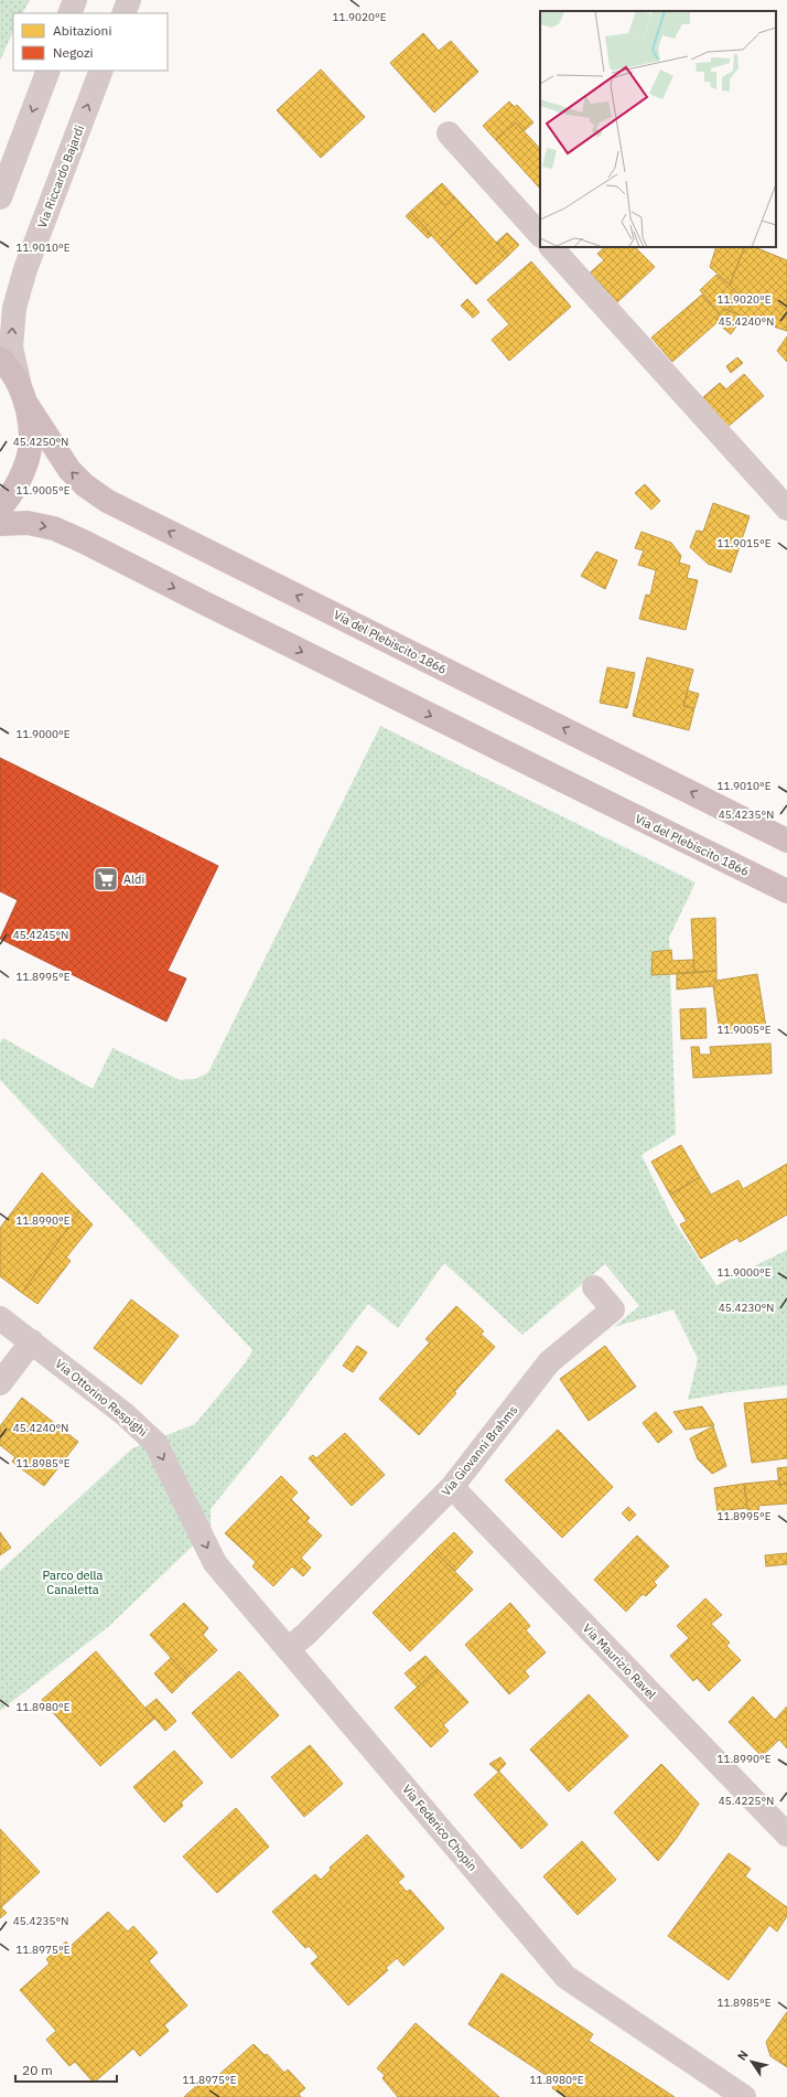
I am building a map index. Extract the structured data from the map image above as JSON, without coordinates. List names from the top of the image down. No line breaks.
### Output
{"streets":{"main road":["Via del Plebiscito 1866"],"street":["Via Riccardo Bajardi","Via Ottorino Respighi","Via Giovanni Brahms","Via Maurizio Ravel","Via Federico Chopin"]},"crossings":[["Via Riccardo Bajardi","Via del Plebiscito 1866"],["Via Ottorino Respighi","Via Federico Chopin"],["Via Giovanni Brahms","Via Maurizio Ravel"],["Via Giovanni Brahms","Via Federico Chopin"]],"one_way":["Via Ottorino Respighi"],"parks":["Parco della Canaletta"],"places":{"supermarket":["Aldi"]},"legend":["Abitazioni","Negozi"],"scale_bar":"20 m","north":"top left","coordinates":["11.9020°E","11.9010°E","45.4240°N","45.4250°N","11.9005°E","11.9015°E","11.9000°E","45.4235°N","45.4245°N","11.8995°E","11.8990°E","45.4230°N","11.8985°E","11.8980°E","45.4225°N","11.8975°E"]}
